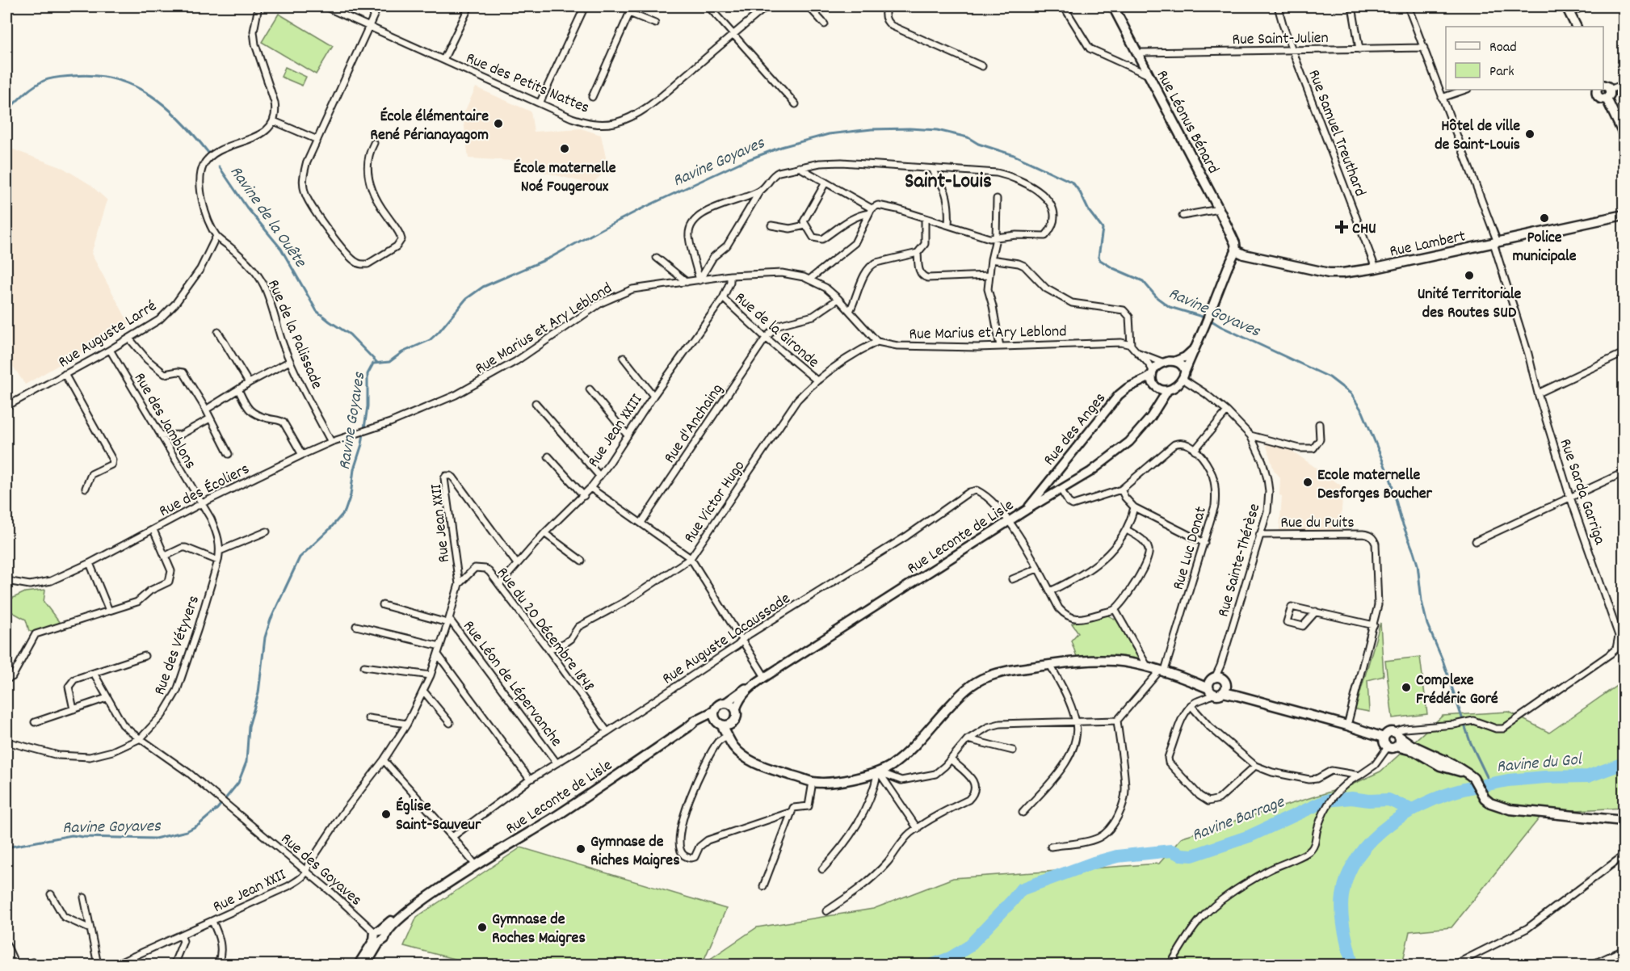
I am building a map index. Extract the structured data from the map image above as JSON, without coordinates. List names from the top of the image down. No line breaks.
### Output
{"streets":{"main road":["Rue Léonus Bénard","Rue Lambert","Rue Leconte de Lisle"],"street":["Rue Saint-Julien","Rue des Petits Nattes","Rue Samuel Treuthard","Rue Marius et Ary Leblond","Rue de la Gironde","Rue Auguste Larré","Rue de la Palissade","Rue des Jamblons","Rue d'Anchaing","Rue des Anges","Rue Jean XXIII","Rue des Écoliers","Rue Sarda Garriga","Rue Victor Hugo","Rue du Puits","Rue Jean XXII","Rue Luc Donat","Rue Sainte-Thérèse","Rue du 20 Décembre 1848","Rue Auguste Lacaussade","Rue des Vétyvers","Rue Léon de Lépervanche","Rue des Goyaves"]},"crossings":[["Rue Saint-Julien","Rue Léonus Bénard"],["Rue Saint-Julien","Rue Samuel Treuthard"],["Rue Saint-Julien","Rue Sarda Garriga"],["Rue Léonus Bénard","Rue Lambert"],["Rue Samuel Treuthard","Rue Lambert"],["Rue Lambert","Rue Sarda Garriga"],["Rue Marius et Ary Leblond","Rue d'Anchaing"],["Rue Marius et Ary Leblond","Rue Jean XXIII"],["Rue Marius et Ary Leblond","Rue des Écoliers"],["Rue Marius et Ary Leblond","Rue Victor Hugo"],["Rue de la Gironde","Rue d'Anchaing"],["Rue de la Gironde","Rue Jean XXIII"],["Rue de la Gironde","Rue Victor Hugo"],["Rue Auguste Larré","Rue de la Palissade"],["Rue Auguste Larré","Rue des Jamblons"],["Rue de la Palissade","Rue des Écoliers"],["Rue des Jamblons","Rue des Écoliers"],["Rue des Jamblons","Rue des Vétyvers"],["Rue des Anges","Rue Leconte de Lisle"],["Rue des Anges","Rue Sainte-Thérèse"],["Rue Jean XXIII","Rue Jean XXII"],["Rue Jean XXIII","Rue du 20 Décembre 1848"],["Rue des Écoliers","Rue des Vétyvers"],["Rue Victor Hugo","Rue du 20 Décembre 1848"],["Rue du Puits","Rue Sainte-Thérèse"],["Rue Jean XXII","Rue du 20 Décembre 1848"],["Rue Jean XXII","Rue Léon de Lépervanche"],["Rue Jean XXII","Rue des Goyaves"],["Rue Leconte de Lisle","Rue Sainte-Thérèse"],["Rue Leconte de Lisle","Rue Auguste Lacaussade"],["Rue Leconte de Lisle","Rue des Goyaves"],["Rue du 20 Décembre 1848","Rue Auguste Lacaussade"],["Rue Auguste Lacaussade","Rue Léon de Lépervanche"],["Rue des Vétyvers","Rue des Goyaves"]],"districts":["Saint-Louis"],"water":["Ravine Goyaves","Ravine de la Ouête","Ravine du Gol","Ravine Barrage"],"places":{"other":["École élémentaire René Périanayagom","Hôtel de ville de Saint-Louis","École maternelle Noé Fougeroux","Police municipale","Unité Territoriale des Routes SUD","Ecole maternelle Desforges Boucher","Complexe Frédéric Goré","Église Saint-Sauveur","Gymnase de Riches Maigres","Gymnase de Roches Maigres"],"health":["CHU"]},"legend":["Road","Park"]}
